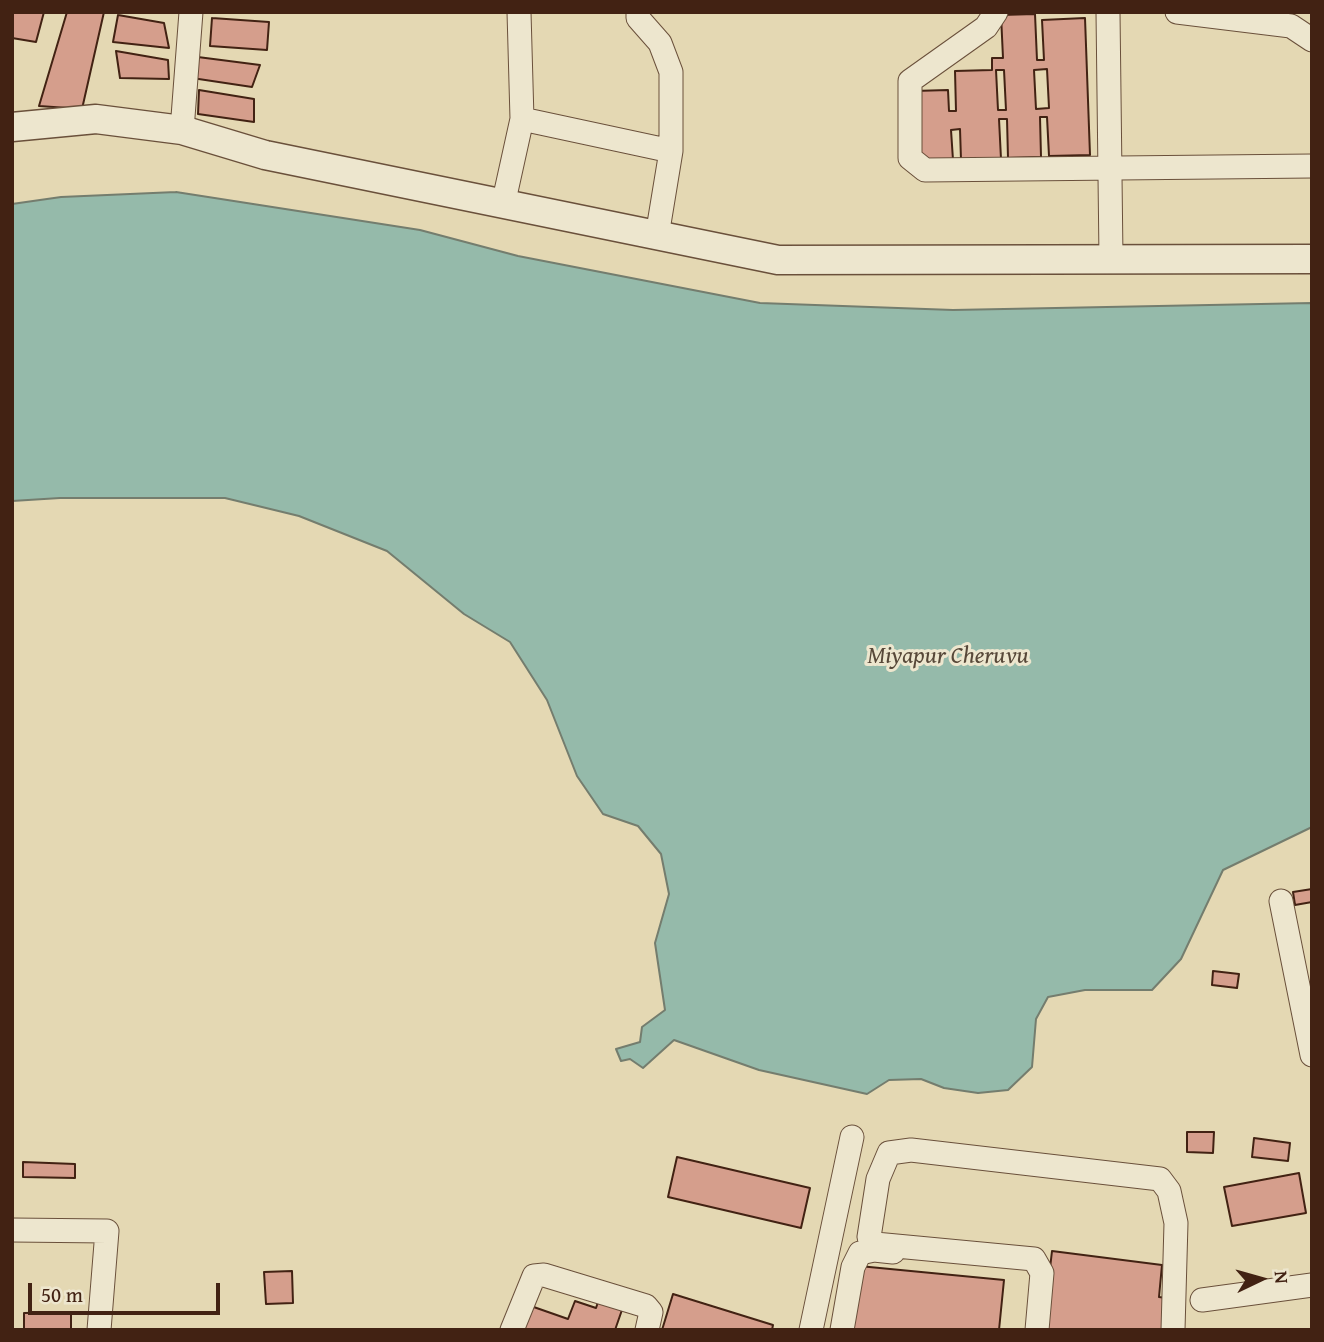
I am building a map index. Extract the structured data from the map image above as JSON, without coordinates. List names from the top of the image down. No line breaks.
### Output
{"water":["Miyapur Cheruvu"],"scale_bar":"50 m","north":"right"}
